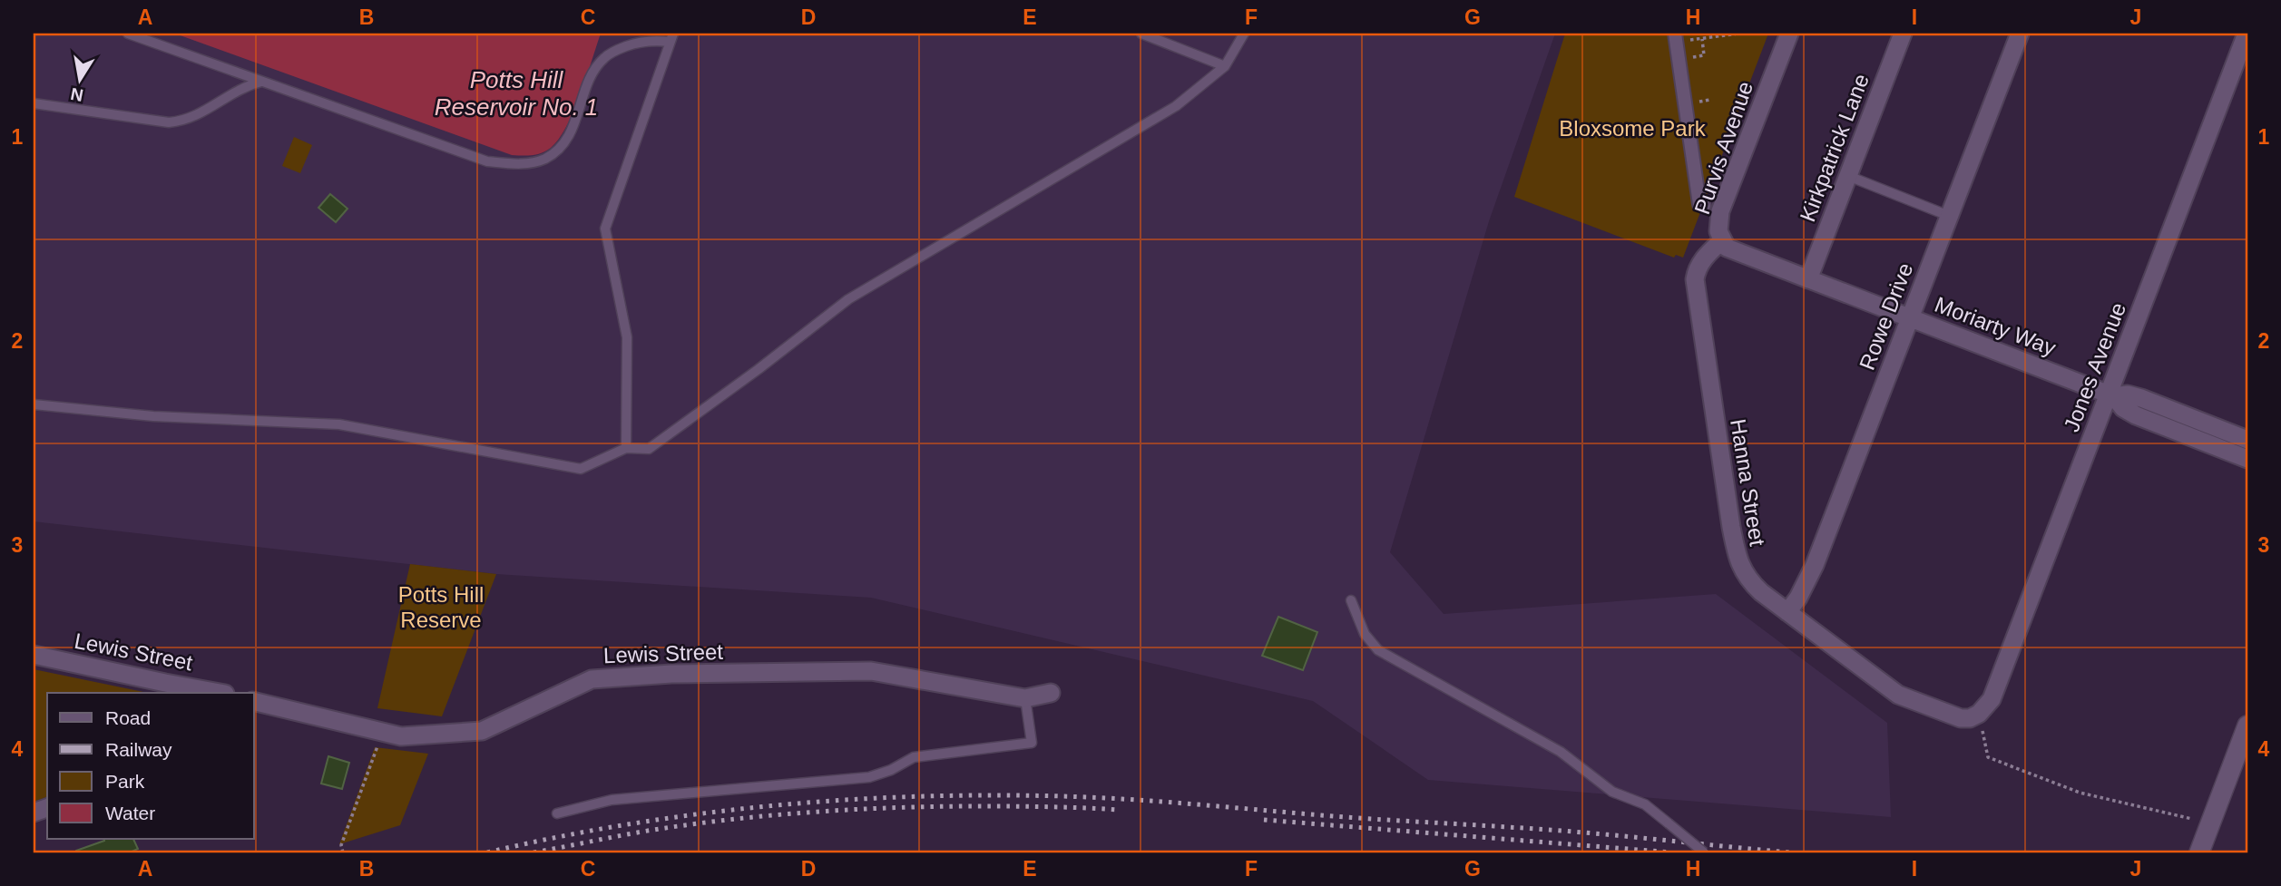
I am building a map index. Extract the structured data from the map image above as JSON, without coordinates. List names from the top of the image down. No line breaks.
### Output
{"streets":{"street":["Purvis Avenue","Kirkpatrick Lane","Rowe Drive","Moriarty Way","Jones Avenue","Hanna Street","Lewis Street"]},"crossings":[["Purvis Avenue","Moriarty Way"],["Purvis Avenue","Hanna Street"],["Kirkpatrick Lane","Moriarty Way"],["Rowe Drive","Moriarty Way"],["Rowe Drive","Hanna Street"],["Moriarty Way","Jones Avenue"],["Moriarty Way","Hanna Street"],["Jones Avenue","Hanna Street"]],"water":["Potts Hill Reservoir No. 1"],"parks":["Bloxsome Park","Potts Hill Reserve"],"legend":["Road","Railway","Park","Water"],"north":"bottom","grid":{"columns":["A","B","C","D","E","F","G","H","I","J"],"rows":["1","2","3","4"]}}
